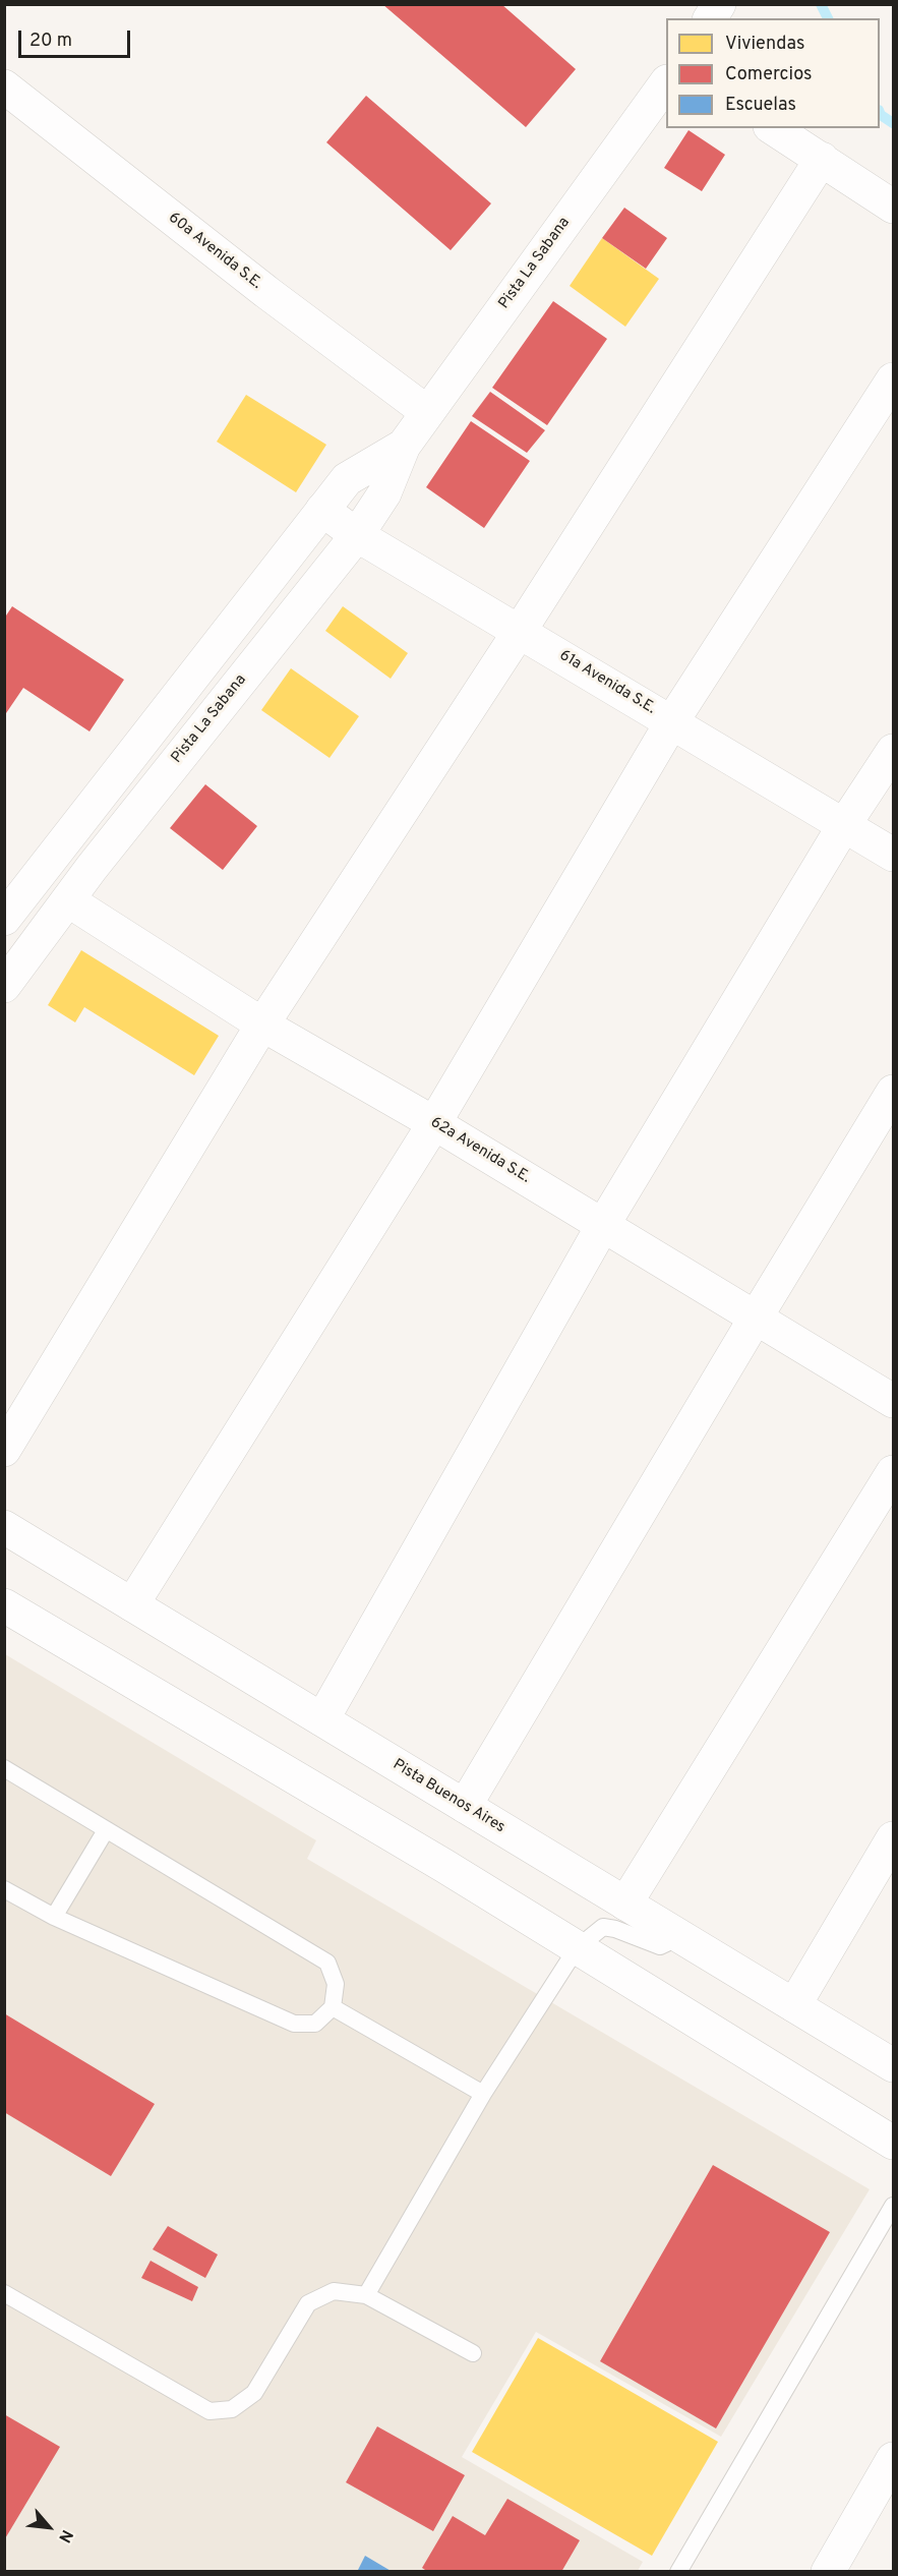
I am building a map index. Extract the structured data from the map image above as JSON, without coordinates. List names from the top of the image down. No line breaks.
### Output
{"streets":{"street":["60a Avenida S.E.","Pista La Sabana","61a Avenida S.E.","62a Avenida S.E.","Pista Buenos Aires"]},"crossings":[["60a Avenida S.E.","Pista La Sabana"],["Pista La Sabana","61a Avenida S.E."],["Pista La Sabana","62a Avenida S.E."]],"legend":["Viviendas","Comercios","Escuelas"],"scale_bar":"20 m","north":"bottom right"}
